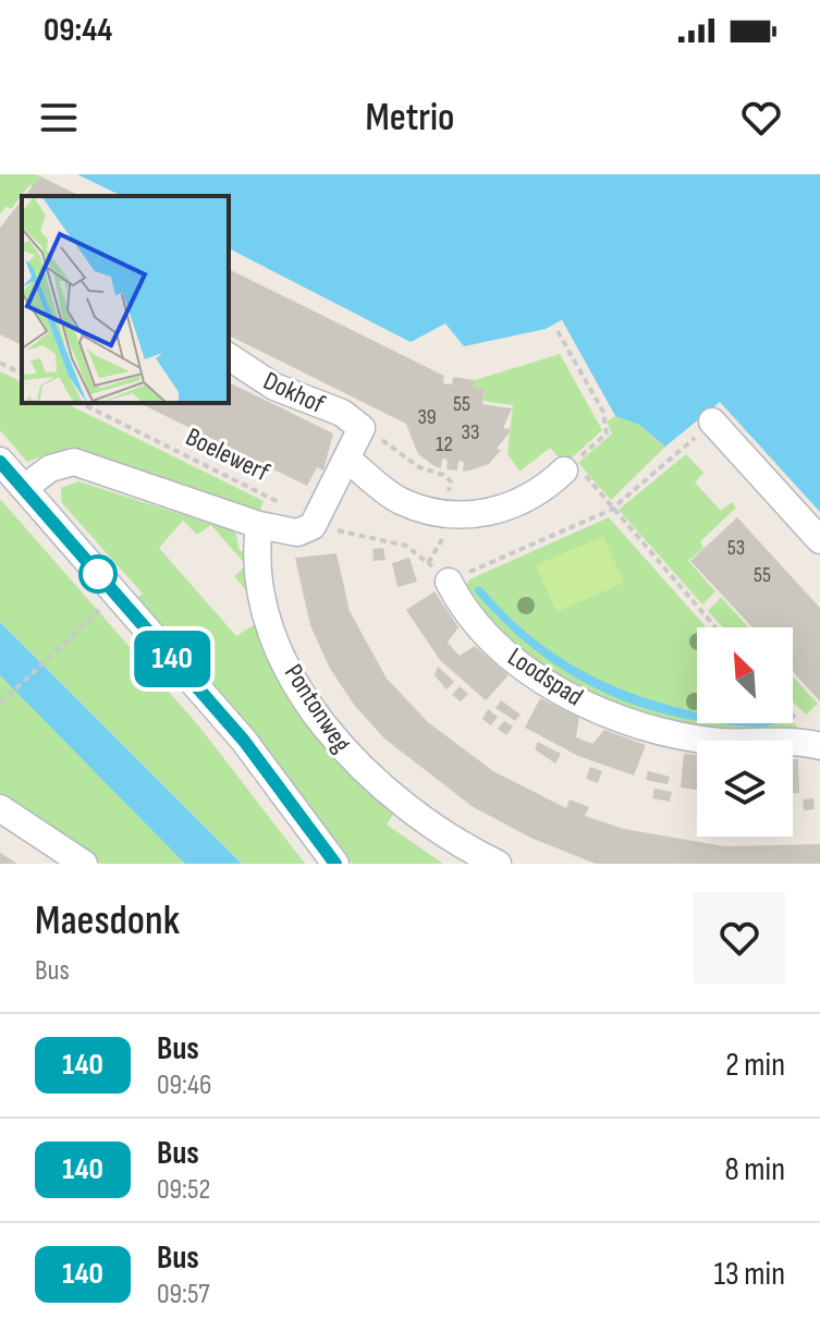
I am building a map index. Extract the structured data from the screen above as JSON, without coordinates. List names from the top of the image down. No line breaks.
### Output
{"streets":{"street":["Dokhof","Loodspad","Pontonweg"],"path":["Boelewerf"]},"lines":["bus line 140"],"house_numbers":["55","39","33","12","53","55"],"north":"top left","page":{"status":"09:44","header":"Metrio","on_map":"140","heading":["Maesdonk","Bus"],"list":[{"mark":"140","name":"Bus","note":"09:46","value":"2 min"},{"mark":"140","name":"Bus","note":"09:52","value":"8 min"},{"mark":"140","name":"Bus","note":"09:57","value":"13 min"}]}}
